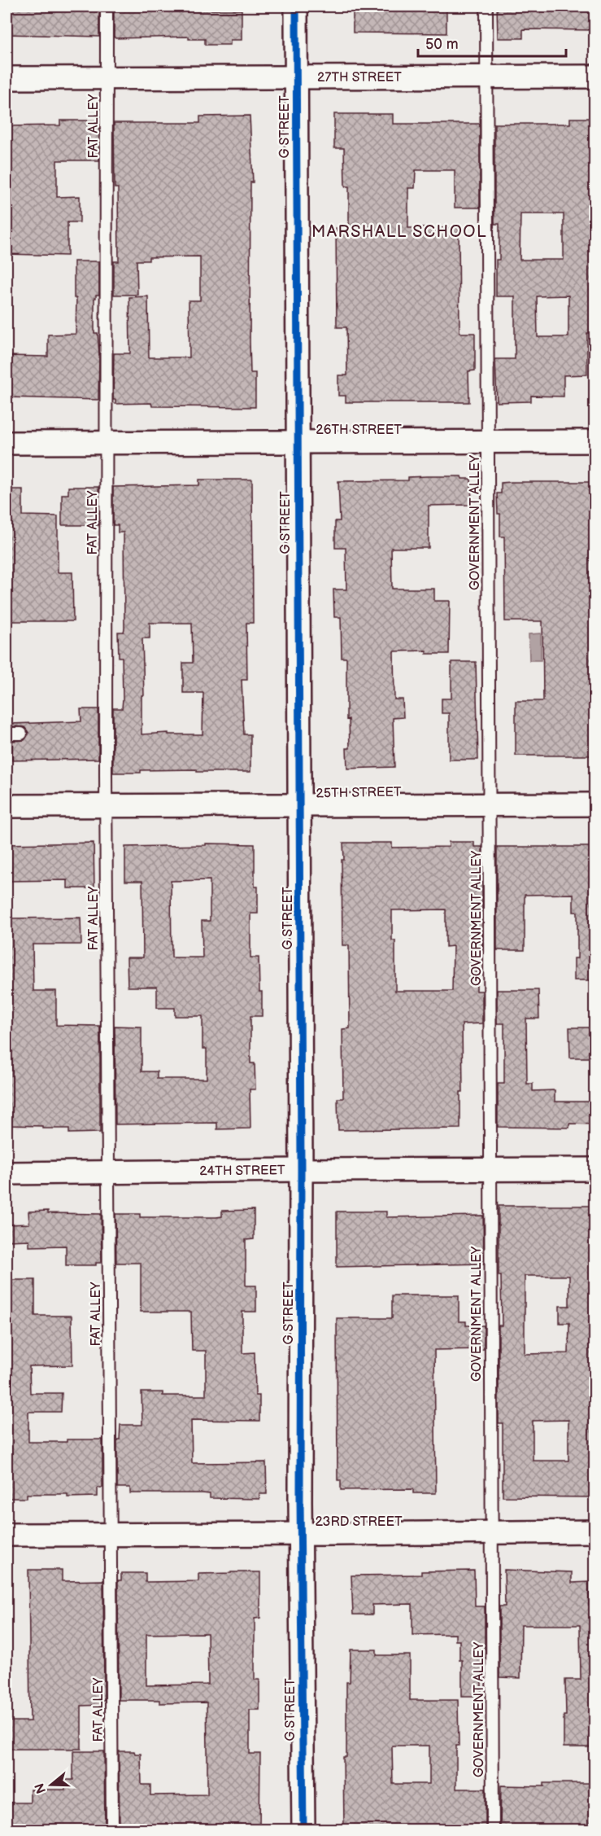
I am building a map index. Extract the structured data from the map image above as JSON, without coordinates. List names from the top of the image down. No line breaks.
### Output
{"streets":{"street":["27TH STREET","G STREET","26TH STREET","25TH STREET","24TH STREET","23RD STREET"],"lane":["FAT ALLEY","GOVERNMENT ALLEY"]},"crossings":[["27TH STREET","FAT ALLEY"],["27TH STREET","G STREET"],["27TH STREET","GOVERNMENT ALLEY"],["FAT ALLEY","26TH STREET"],["FAT ALLEY","25TH STREET"],["FAT ALLEY","24TH STREET"],["FAT ALLEY","23RD STREET"],["G STREET","26TH STREET"],["G STREET","25TH STREET"],["G STREET","24TH STREET"],["G STREET","23RD STREET"],["26TH STREET","GOVERNMENT ALLEY"],["GOVERNMENT ALLEY","25TH STREET"],["GOVERNMENT ALLEY","24TH STREET"],["GOVERNMENT ALLEY","23RD STREET"]],"districts":["MARSHALL SCHOOL"],"scale_bar":"50 m","north":"left"}
